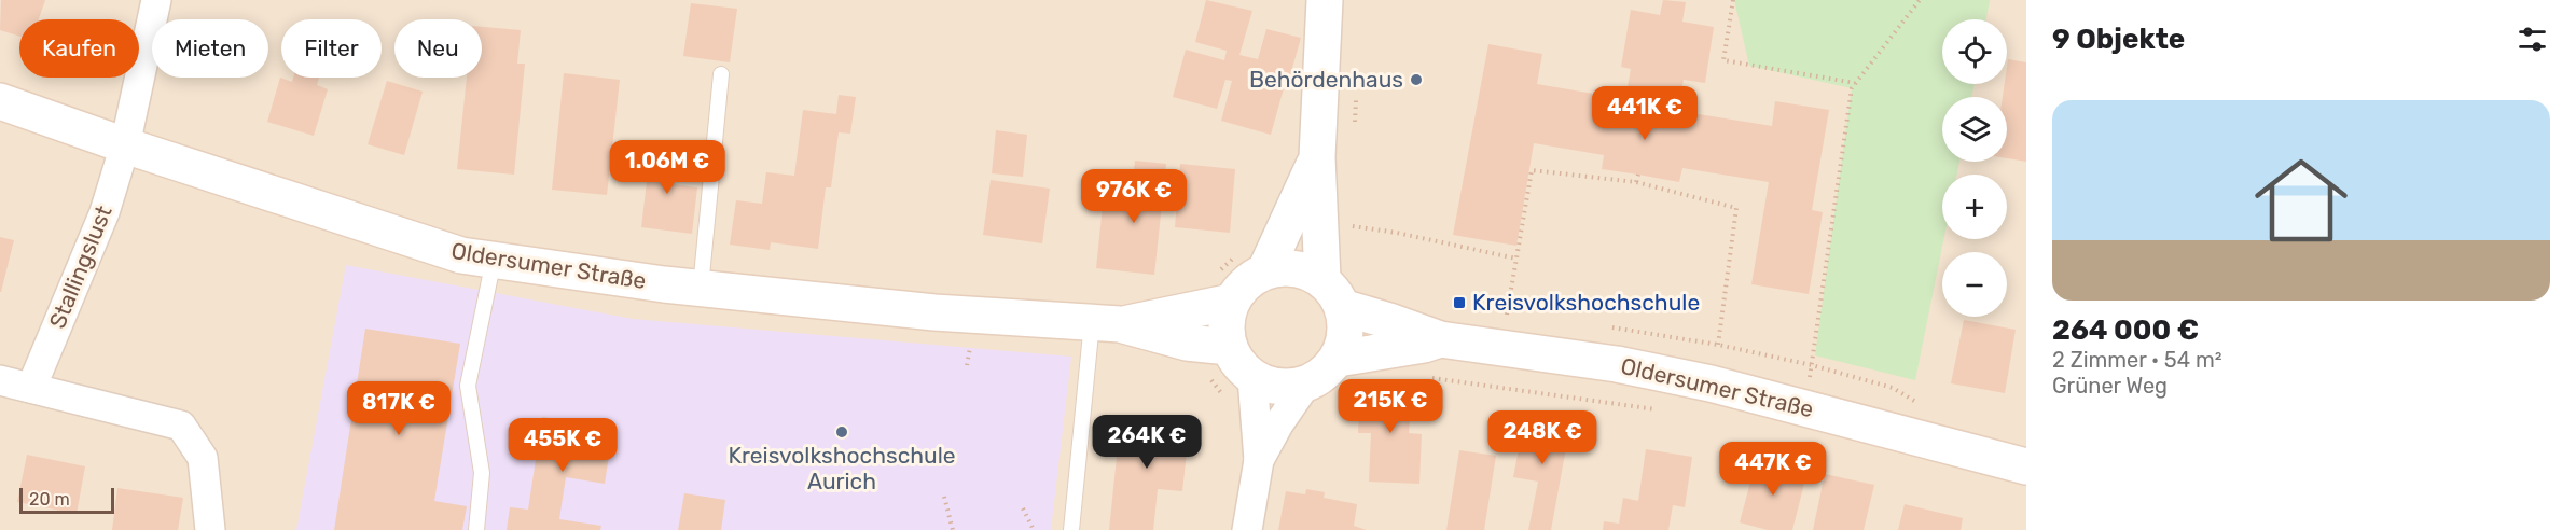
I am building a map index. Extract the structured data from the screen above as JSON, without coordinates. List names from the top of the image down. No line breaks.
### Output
{"streets":{"main road":["Oldersumer Straße"],"street":["Stallingslust"]},"crossings":[["Oldersumer Straße","Stallingslust"]],"places":{"other":["Behördenhaus","Kreisvolkshochschule Aurich"],"transit":["Kreisvolkshochschule"]},"scale_bar":"20 m","page":{"heading":"9 Objekte","map_buttons":["+","−"],"chip":["Kaufen","Mieten","Filter","Neu"],"list":[{"name":"264 000 €","note":"2 Zimmer · 54 m² · Grüner Weg"}],"price":["441K €","1.06M €","976K €","215K €","817K €","248K €","264K €","455K €","447K €"],"scale":"20 m"}}
